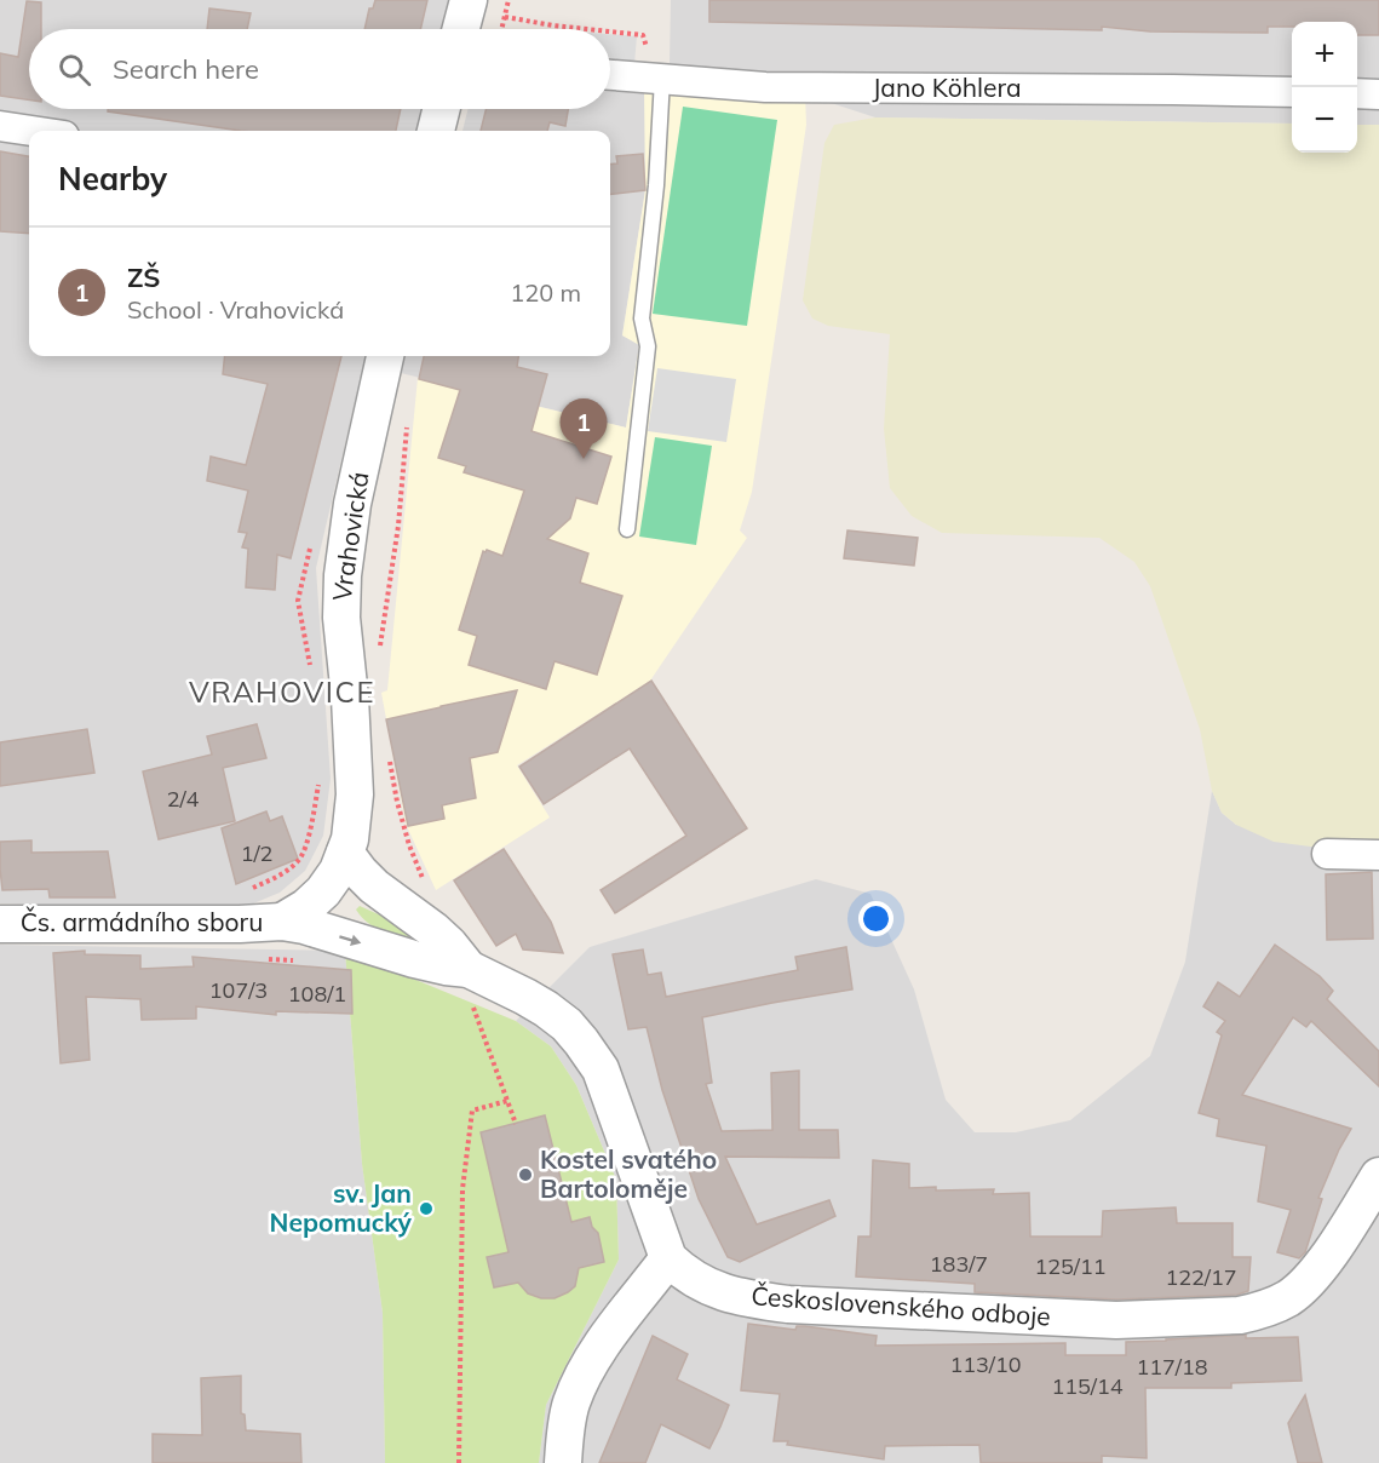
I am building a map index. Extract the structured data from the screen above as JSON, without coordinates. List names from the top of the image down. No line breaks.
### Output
{"streets":{"street":["Jano Köhlera","Vrahovická","Čs. armádního sboru","Československého odboje"]},"crossings":[["Vrahovická","Čs. armádního sboru"]],"districts":["VRAHOVICE"],"places":["Kostel svatého Bartoloměje","sv. Jan Nepomucký"],"house_numbers":["2/4","1/2","107/3","108/1","183/7","125/11","122/17","113/10","117/18","115/14"],"page":{"map_buttons":["+","−"],"search":"Search here","heading":"Nearby","list":[{"mark":"1","name":"ZŠ","note":"School · Vrahovická","value":"120 m"}],"pins":"1"}}
